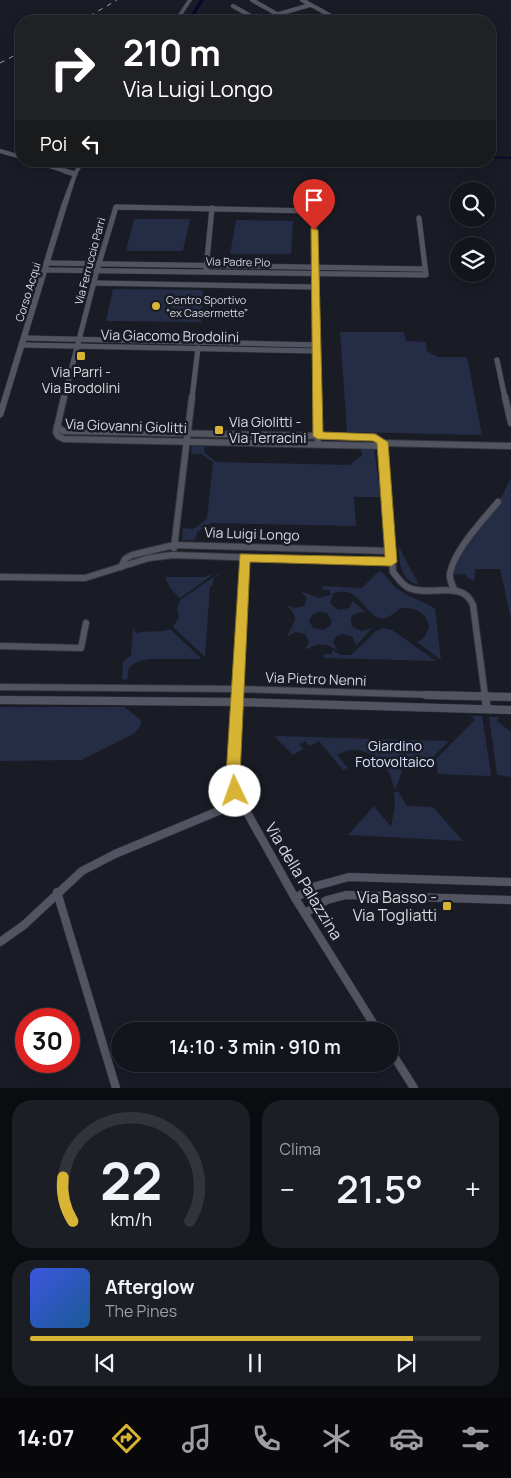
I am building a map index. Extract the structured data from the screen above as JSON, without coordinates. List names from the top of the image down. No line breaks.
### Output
{"streets":{"street":["Via Ferruccio Parri","Via Padre Pio","Corso Acqui","Via Giacomo Brodolini","Via Giovanni Giolitti","Via Luigi Longo","Via Pietro Nenni","Via della Palazzina"]},"crossings":[["Via Ferruccio Parri","Via Padre Pio"],["Via Ferruccio Parri","Via Giacomo Brodolini"],["Via Ferruccio Parri","Via Giovanni Giolitti"],["Via Padre Pio","Corso Acqui"],["Corso Acqui","Via Giacomo Brodolini"],["Via Luigi Longo","Via della Palazzina"],["Via Pietro Nenni","Via della Palazzina"]],"parks":["Giardino Fotovoltaico"],"places":{"other":["Centro Sportivo “ex Casermette”"],"transit":["Via Parri - Via Brodolini","Via Giolitti - Via Terracini","Via Basso - Via Togliatti"]},"page":{"turn":["210 m","Via Luigi Longo"],"then":"Poi","limit":"30","trip":"14:10 · 3 min · 910 m","tile":"Clima","heat":["−","21.5°","+"],"song":["Afterglow","The Pines"],"tabs":"14:07","gauge":["22","km/h"]}}
